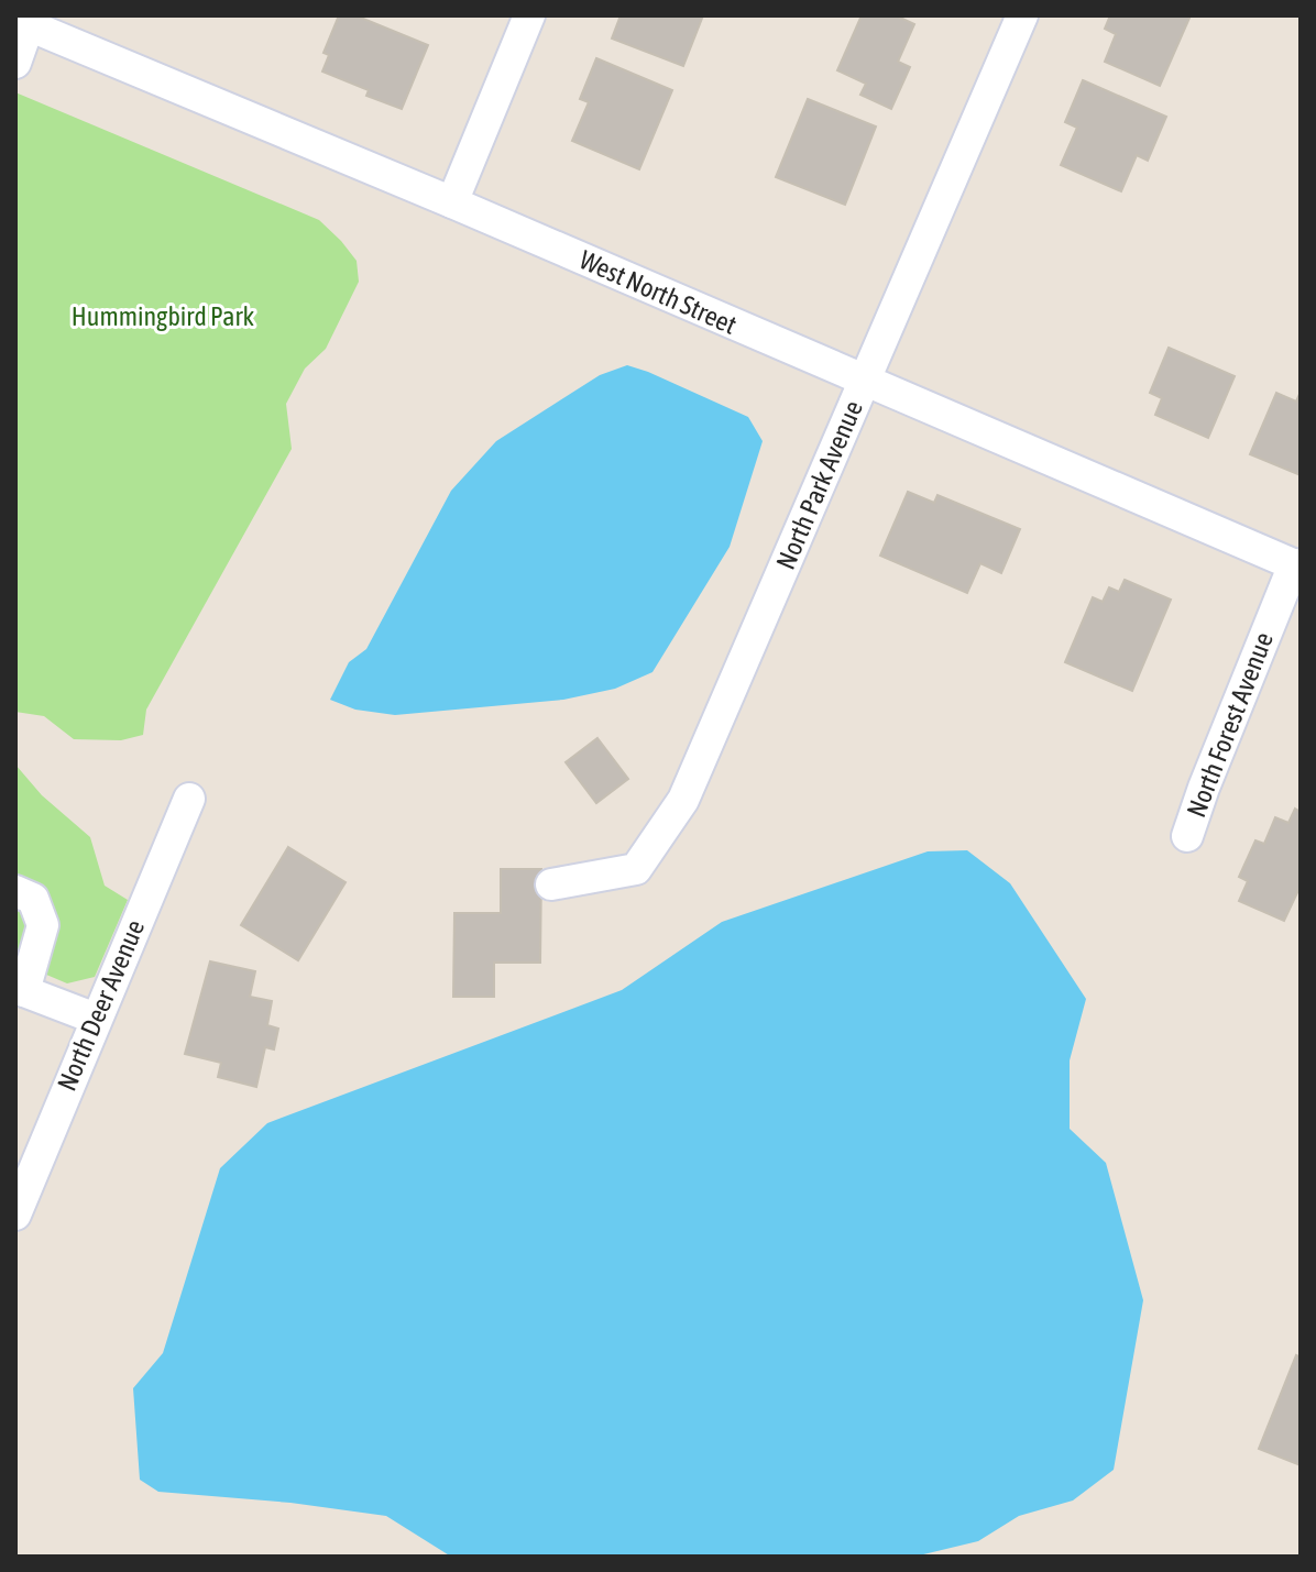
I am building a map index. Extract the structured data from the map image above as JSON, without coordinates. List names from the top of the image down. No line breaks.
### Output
{"streets":{"street":["West North Street","North Park Avenue","North Forest Avenue","North Deer Avenue"]},"crossings":[["West North Street","North Park Avenue"],["West North Street","North Forest Avenue"]],"parks":["Hummingbird Park"]}
